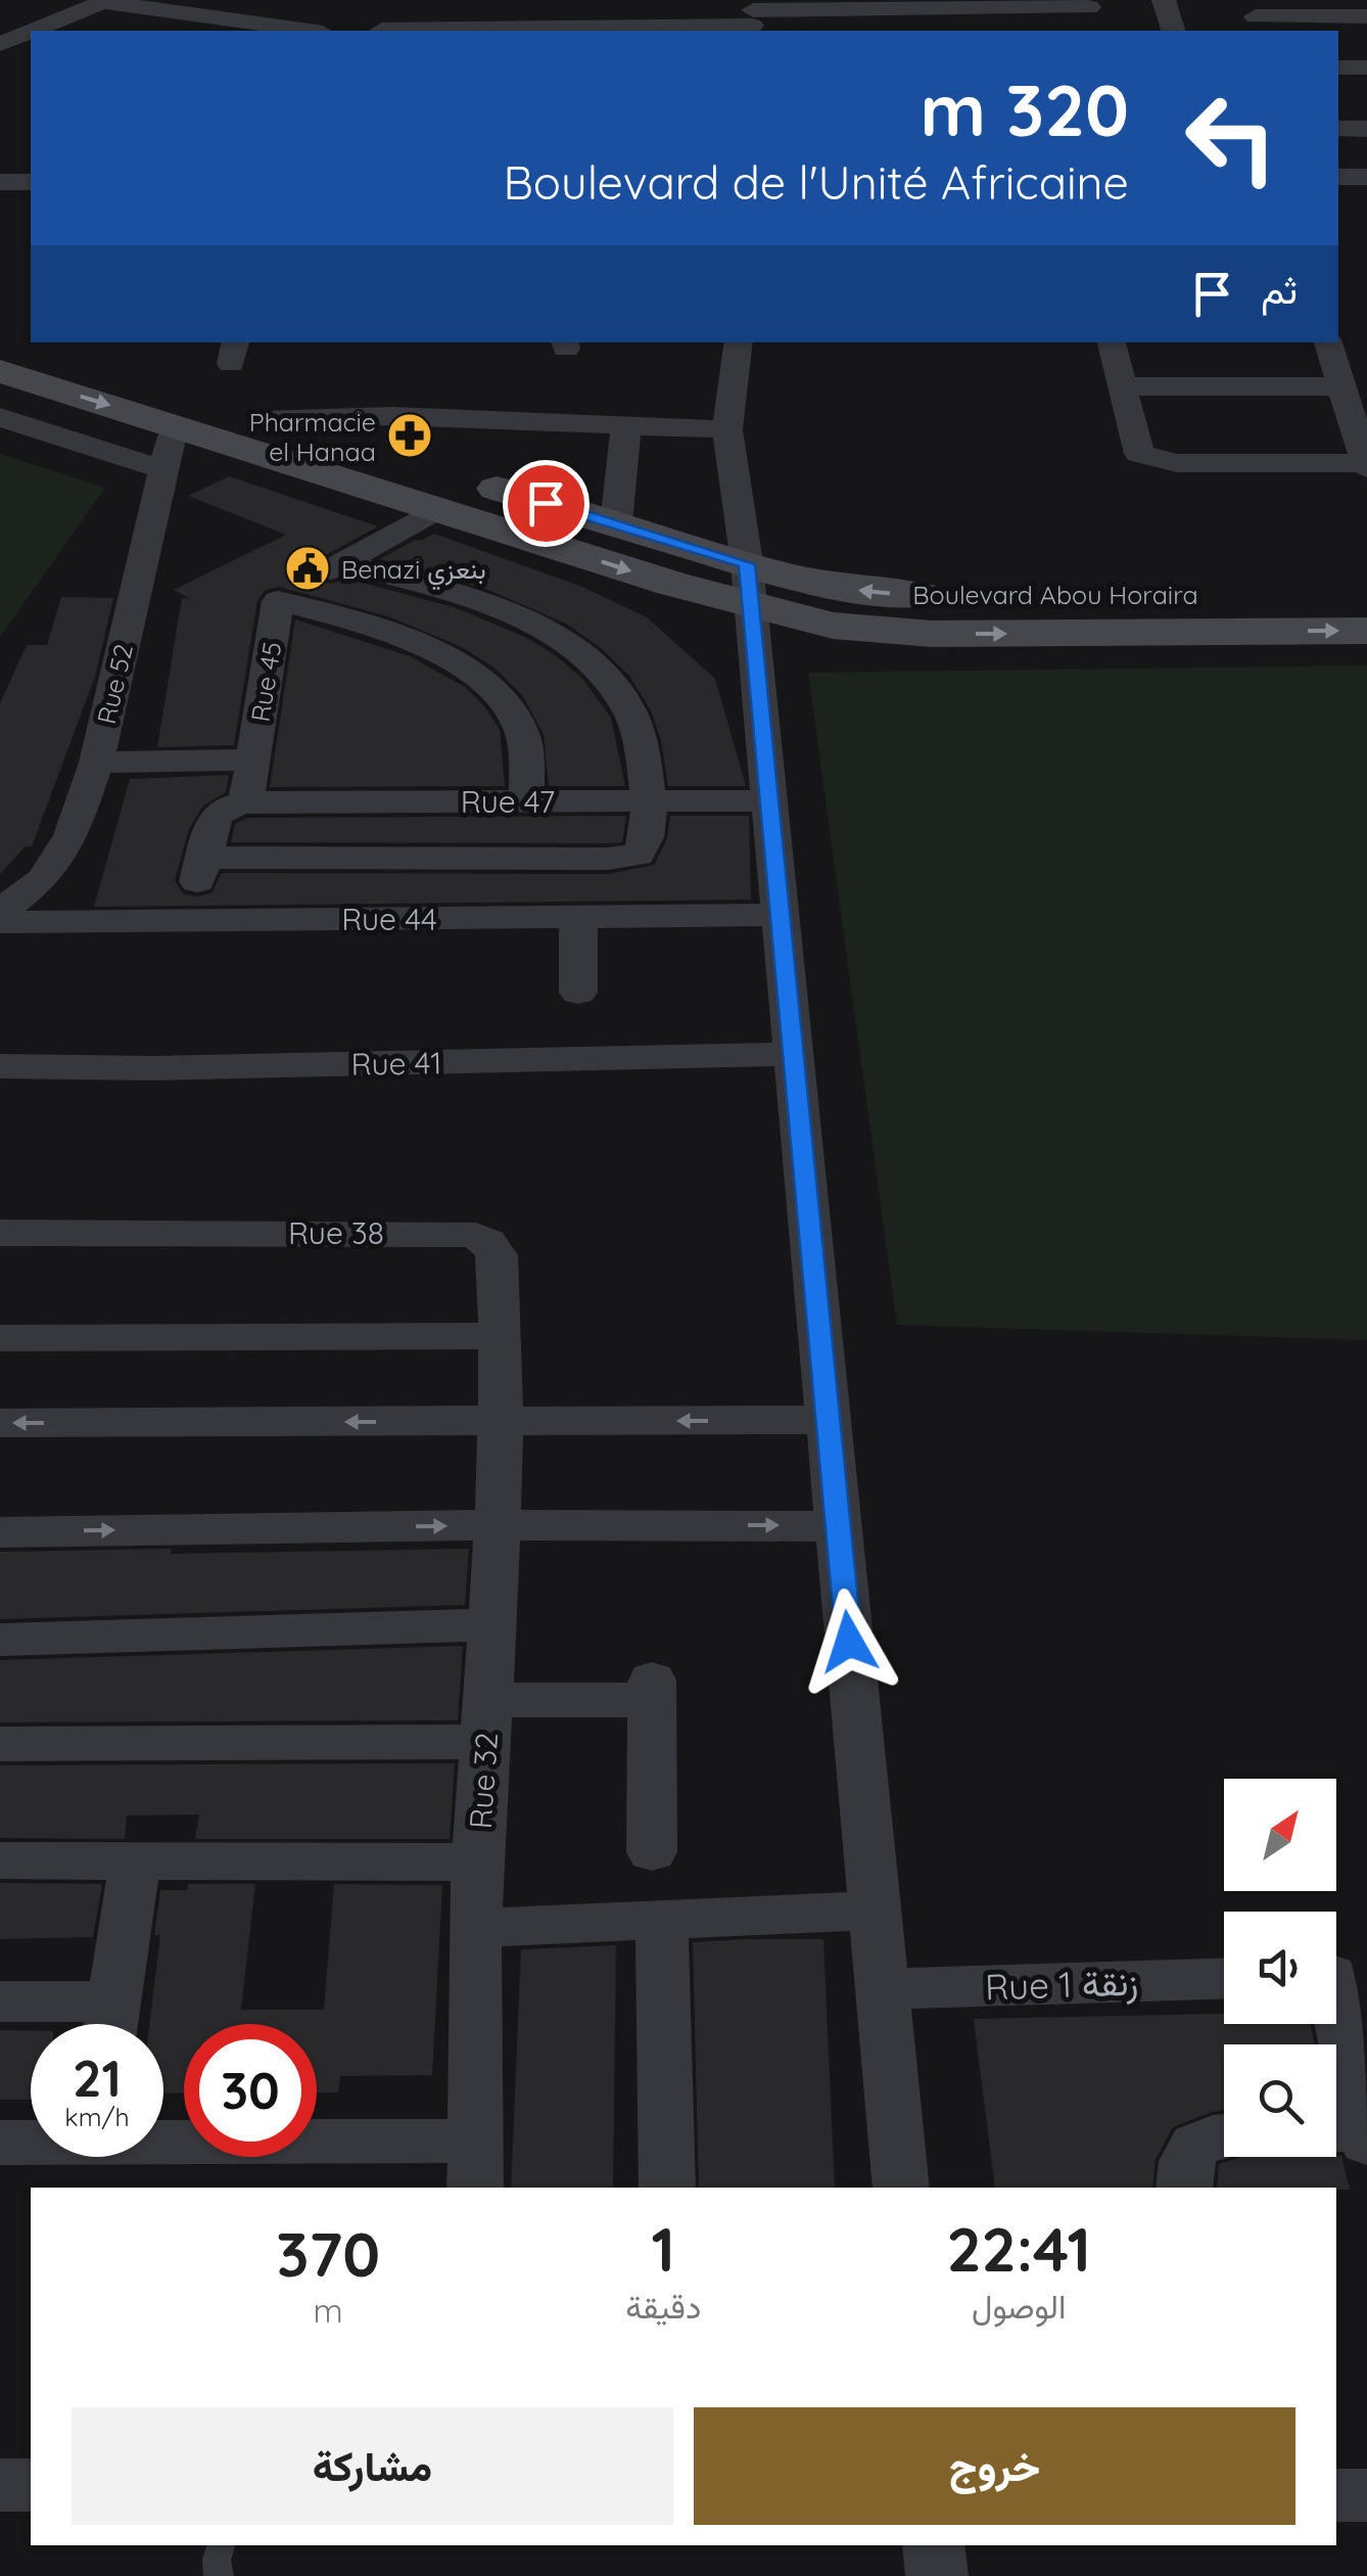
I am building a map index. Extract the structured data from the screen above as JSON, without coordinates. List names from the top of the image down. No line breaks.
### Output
{"streets":{"main road":["Boulevard Abou Horaira"],"street":["Rue 45","Rue 52","Rue 47","Rue 44","Rue 41","Rue 38","Rue 32","Rue 1 زنقة"]},"crossings":[["Rue 45","Rue 47"],["Rue 38","Rue 32"]],"places":{"pharmacy":["Pharmacie el Hanaa"],"public building":["Benazi بنعزي"]},"north":"top right","page":{"turn":["320 m","Boulevard de l'Unité Africaine"],"then":"ثم","speed":"21 km/h","limit":"30","eta":["22:41","الوصول","1","دقيقة","370","m"],"buttons":["خروج","مشاركة"]}}
